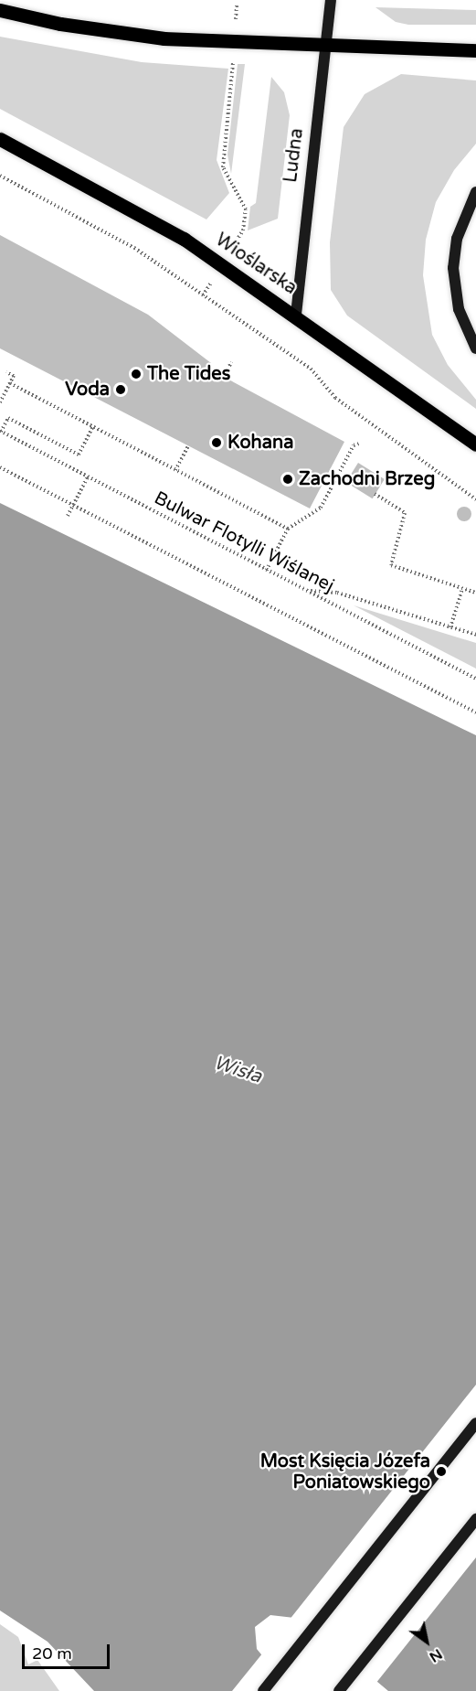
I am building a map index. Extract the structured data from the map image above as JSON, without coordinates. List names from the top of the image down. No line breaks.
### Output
{"streets":{"main road":["Ludna","Wioślarska"],"path":["Bulwar Flotylli Wiślanej"]},"crossings":[["Ludna","Wioślarska"]],"water":["Wisła"],"places":["The Tides","Voda","Kohana","Zachodni Brzeg","Most Księcia Józefa Poniatowskiego"],"scale_bar":"20 m","north":"bottom right"}
